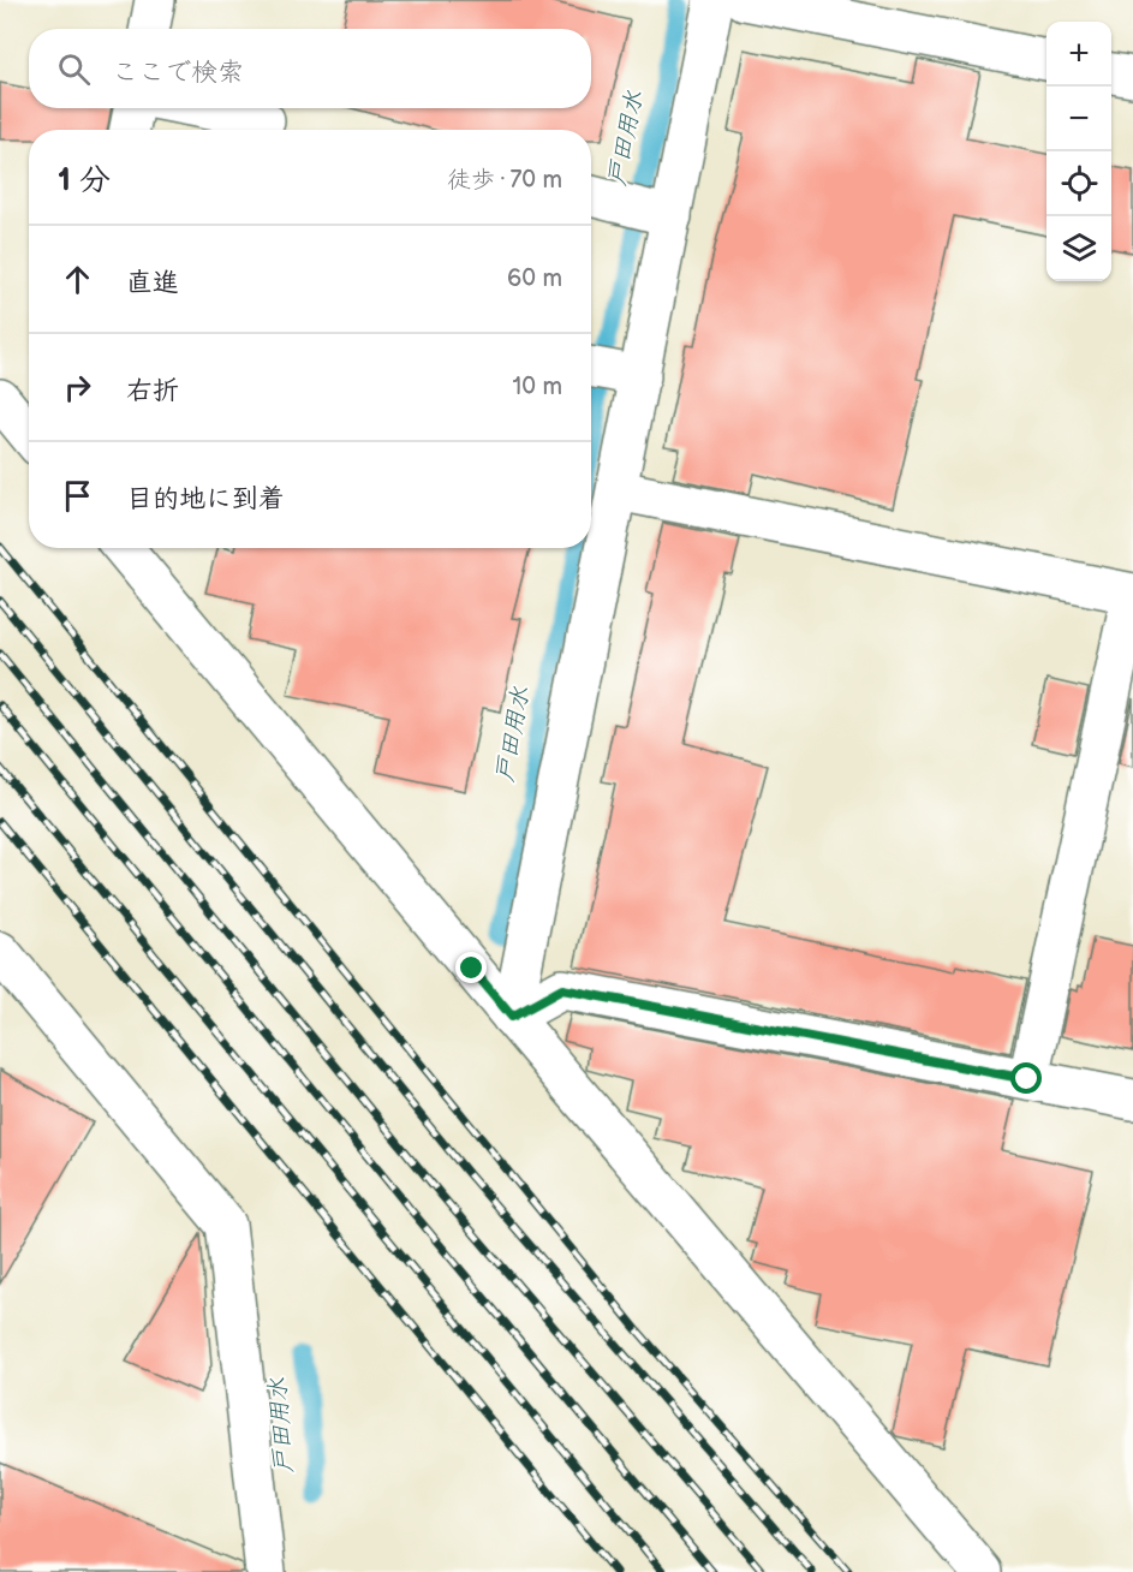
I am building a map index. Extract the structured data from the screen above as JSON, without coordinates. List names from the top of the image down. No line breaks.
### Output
{"water":["戸田用水"],"page":{"map_buttons":["+","−"],"search":"ここで検索","heading":["1 分","徒歩 · 70 m"],"list":[["直進","60 m"],["右折","10 m"],"目的地に到着"]}}
